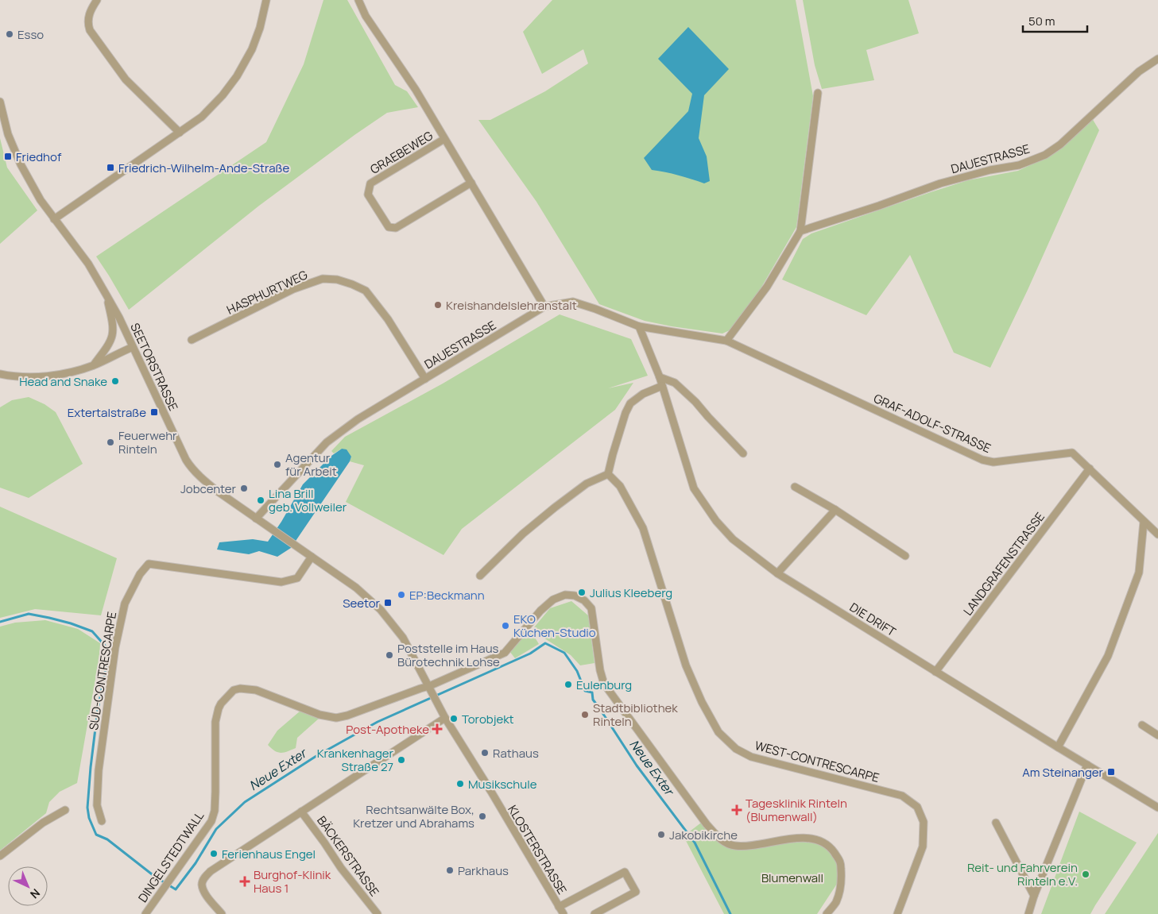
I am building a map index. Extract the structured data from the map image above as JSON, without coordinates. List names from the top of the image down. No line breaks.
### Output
{"streets":{"street":["GRAEBEWEG","DAUESTRASSE","HASPHURTWEG","SEETORSTRASSE","GRAF-ADOLF-STRASSE","LANDGRAFENSTRASSE","DIE DRIFT","SÜD-CONTRESCARPE","WEST-CONTRESCARPE","KLOSTERSTRASSE","BÄCKERSTRASSE","DINGELSTEDTWALL"]},"crossings":[["GRAEBEWEG","DAUESTRASSE"],["DAUESTRASSE","HASPHURTWEG"],["DAUESTRASSE","SEETORSTRASSE"],["DAUESTRASSE","GRAF-ADOLF-STRASSE"],["DAUESTRASSE","DIE DRIFT"],["SEETORSTRASSE","SÜD-CONTRESCARPE"],["SEETORSTRASSE","KLOSTERSTRASSE"],["SEETORSTRASSE","DINGELSTEDTWALL"],["GRAF-ADOLF-STRASSE","LANDGRAFENSTRASSE"],["LANDGRAFENSTRASSE","DIE DRIFT"]],"water":["Neue Exter"],"parks":["Blumenwall"],"places":{"other":["Esso","Kreishandelslehranstalt","Head and Snake","Feuerwehr Rinteln","Agentur für Arbeit","Jobcenter","Lina Brill geb. Vollweiler","Julius Kleeberg","EP:Beckmann","EKO Küchen-Studio","Poststelle im Haus Bürotechnik Lohse","Eulenburg","Stadtbibliothek Rinteln","Torobjekt","Rathaus","Krankenhager Straße 27","Musikschule","Rechtsanwälte Box, Kretzer und Abrahams","Jakobikirche","Ferienhaus Engel","Parkhaus","Reit- und Fahrverein Rinteln e.V."],"transit":["Friedhof","Friedrich-Wilhelm-Ande-Straße","Extertalstraße","Seetor","Am Steinanger"],"health":["Post-Apotheke","Tagesklinik Rinteln (Blumenwall)","Burghof-Klinik Haus 1"]},"scale_bar":"50 m","north":"bottom right"}
